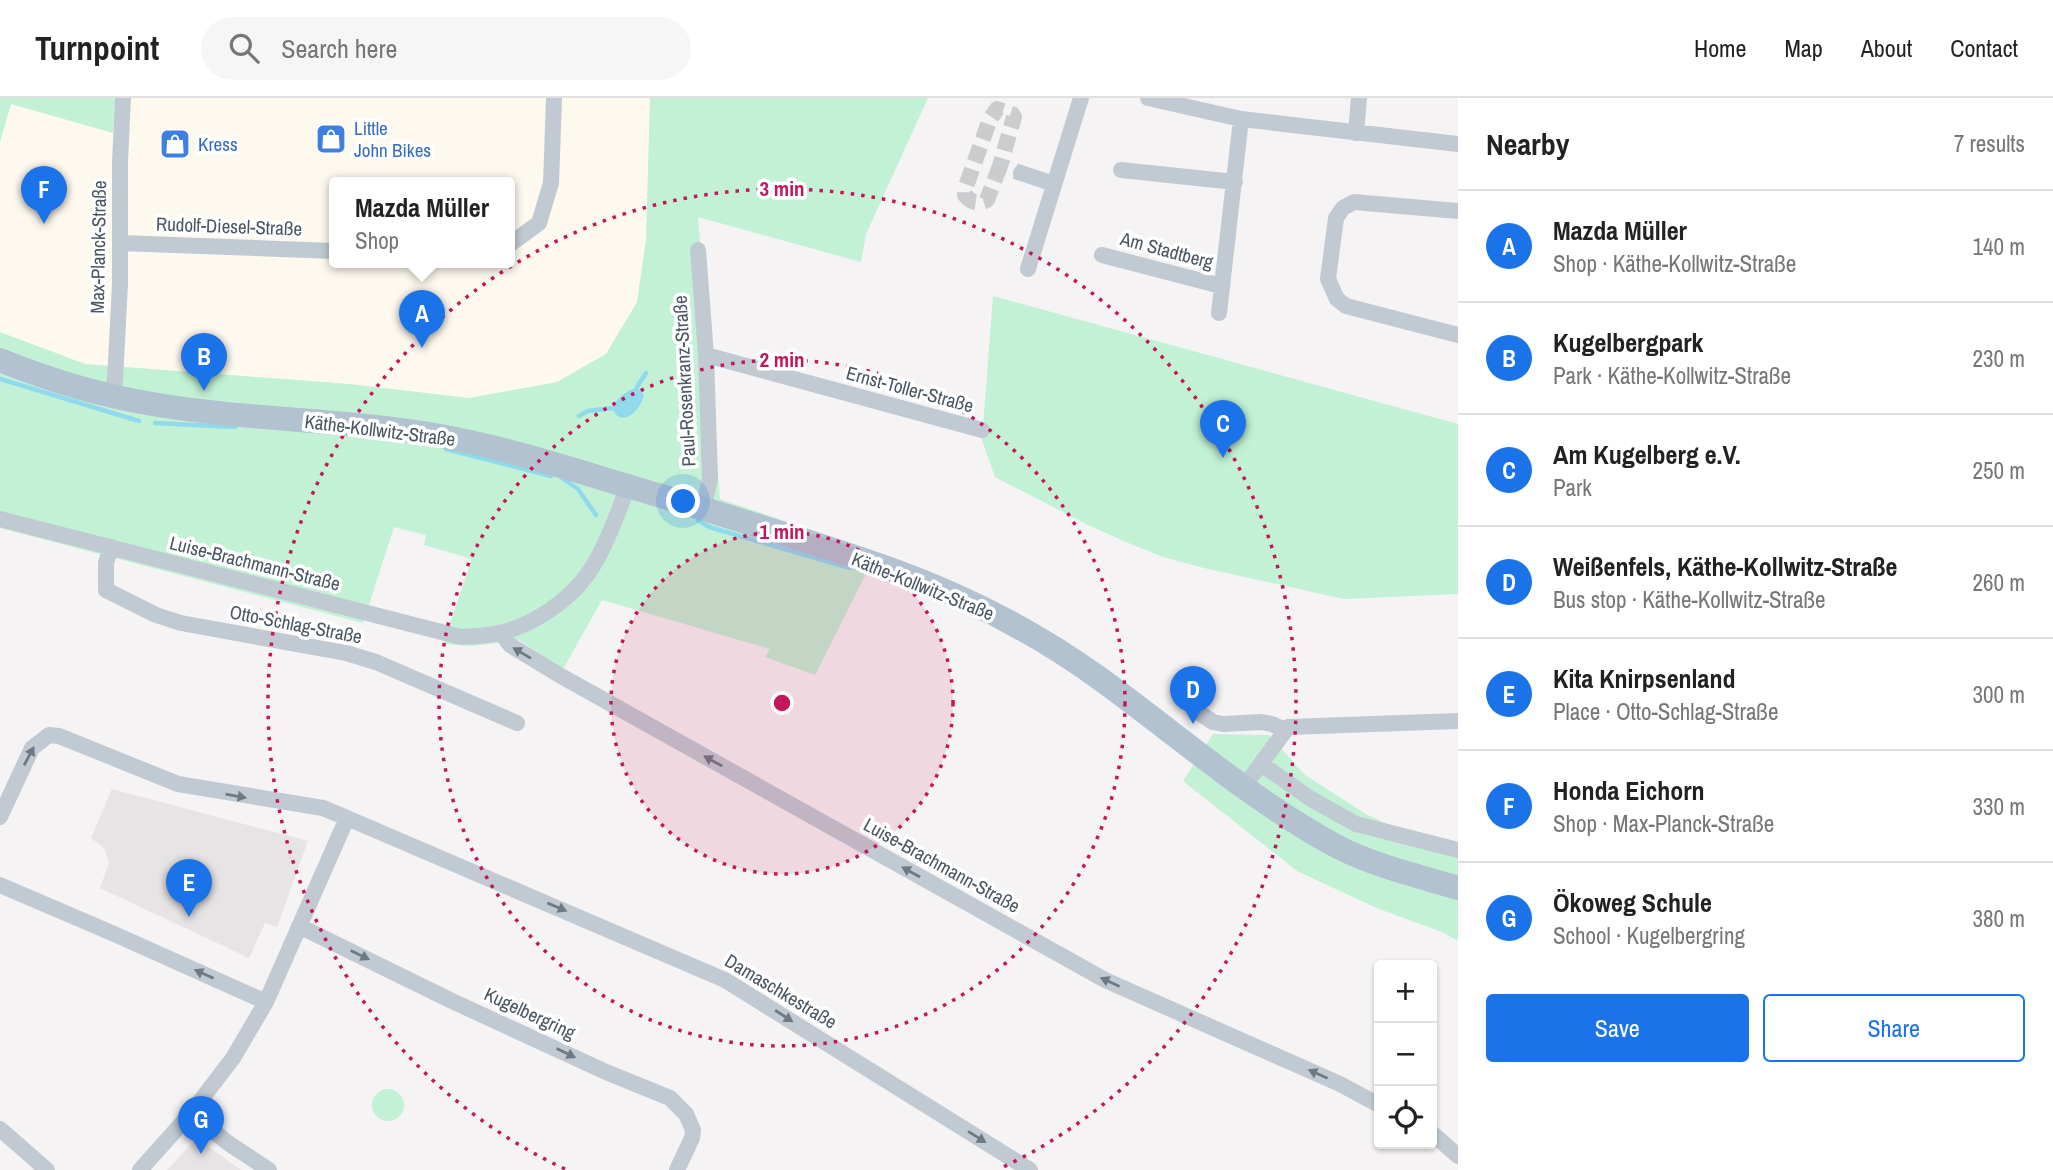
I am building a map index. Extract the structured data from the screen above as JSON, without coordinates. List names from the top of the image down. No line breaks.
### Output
{"streets":{"main road":["Käthe-Kollwitz-Straße"],"street":["Rudolf-Diesel-Straße","Max-Planck-Straße","Am Stadtberg","Paul-Rosenkranz-Straße","Ernst-Toller-Straße","Luise-Brachmann-Straße","Otto-Schlag-Straße","Damaschkestraße","Kugelbergring"]},"crossings":[["Rudolf-Diesel-Straße","Max-Planck-Straße"],["Max-Planck-Straße","Käthe-Kollwitz-Straße"],["Paul-Rosenkranz-Straße","Ernst-Toller-Straße"],["Paul-Rosenkranz-Straße","Käthe-Kollwitz-Straße"],["Käthe-Kollwitz-Straße","Luise-Brachmann-Straße"],["Luise-Brachmann-Straße","Otto-Schlag-Straße"]],"one_way":["Luise-Brachmann-Straße","Damaschkestraße","Kugelbergring"],"places":{"shop":["Little John Bikes","Kress"]},"page":{"header":"Turnpoint","search":"Search here","nav":["Home","Map","About","Contact"],"heading":["Nearby","7 results"],"pins":["F","A","B","C","D","E","G"],"popup":["Mazda Müller","Shop"],"list":[{"mark":"A","name":"Mazda Müller","note":"Shop · Käthe-Kollwitz-Straße","value":"140 m"},{"mark":"B","name":"Kugelbergpark","note":"Park · Käthe-Kollwitz-Straße","value":"230 m"},{"mark":"C","name":"Am Kugelberg e.V.","note":"Park","value":"250 m"},{"mark":"D","name":"Weißenfels, Käthe-Kollwitz-Straße","note":"Bus stop · Käthe-Kollwitz-Straße","value":"260 m"},{"mark":"E","name":"Kita Knirpsenland","note":"Place · Otto-Schlag-Straße","value":"300 m"},{"mark":"F","name":"Honda Eichorn","note":"Shop · Max-Planck-Straße","value":"330 m"},{"mark":"G","name":"Ökoweg Schule","note":"School · Kugelbergring","value":"380 m"}],"map_buttons":["+","−"],"buttons":["Save","Share"]},"rings":["3 min","2 min","1 min"]}
